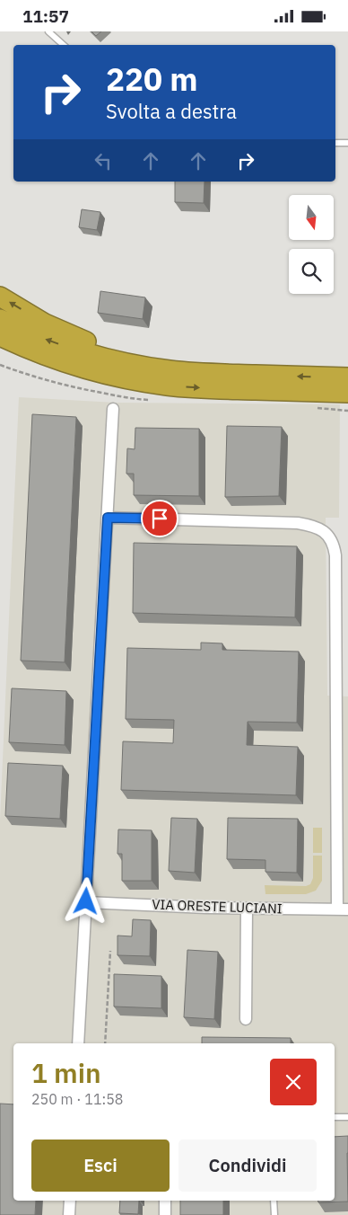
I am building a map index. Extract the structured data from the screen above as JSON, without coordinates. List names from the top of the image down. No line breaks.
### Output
{"streets":{"street":["VIA ORESTE LUCIANI"]},"north":"bottom","page":{"status":"11:57","turn":["220 m","Svolta a destra"],"heading":["1 min","250 m · 11:58"],"buttons":["Esci","Condividi"]}}
